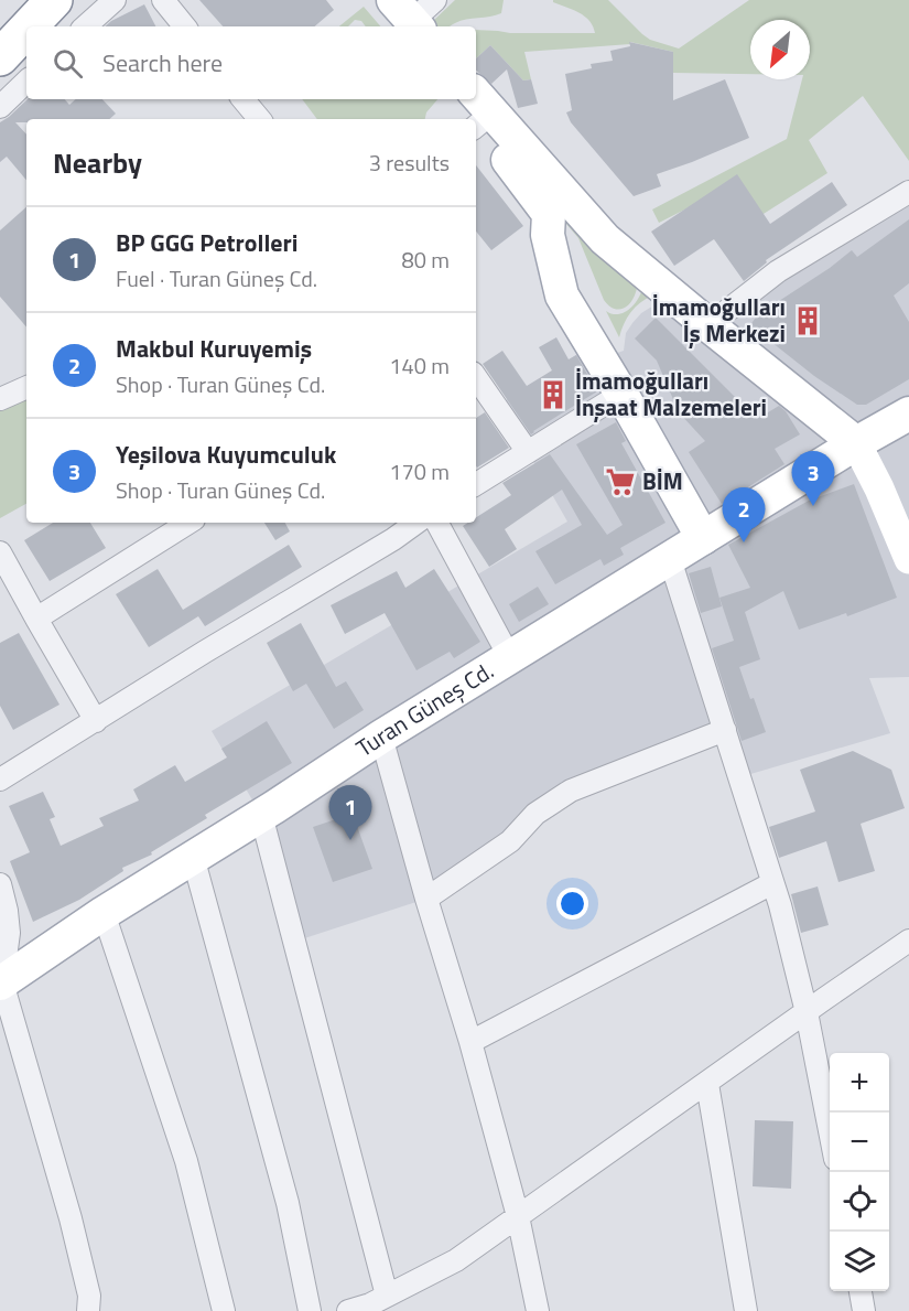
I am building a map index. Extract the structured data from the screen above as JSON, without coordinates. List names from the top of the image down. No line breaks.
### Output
{"streets":{"main road":["Turan Güneş Cd."]},"places":{"building":["İmamoğulları İş Merkezi","İmamoğulları İnşaat Malzemeleri"],"supermarket":["BİM"]},"north":"bottom left","page":{"search":"Search here","heading":["Nearby","3 results"],"list":[{"mark":"1","name":"BP GGG Petrolleri","note":"Fuel · Turan Güneş Cd.","value":"80 m"},{"mark":"2","name":"Makbul Kuruyemiş","note":"Shop · Turan Güneş Cd.","value":"140 m"},{"mark":"3","name":"Yeşilova Kuyumculuk","note":"Shop · Turan Güneş Cd.","value":"170 m"}],"pins":["3","2","1"],"map_buttons":["+","−"]}}
